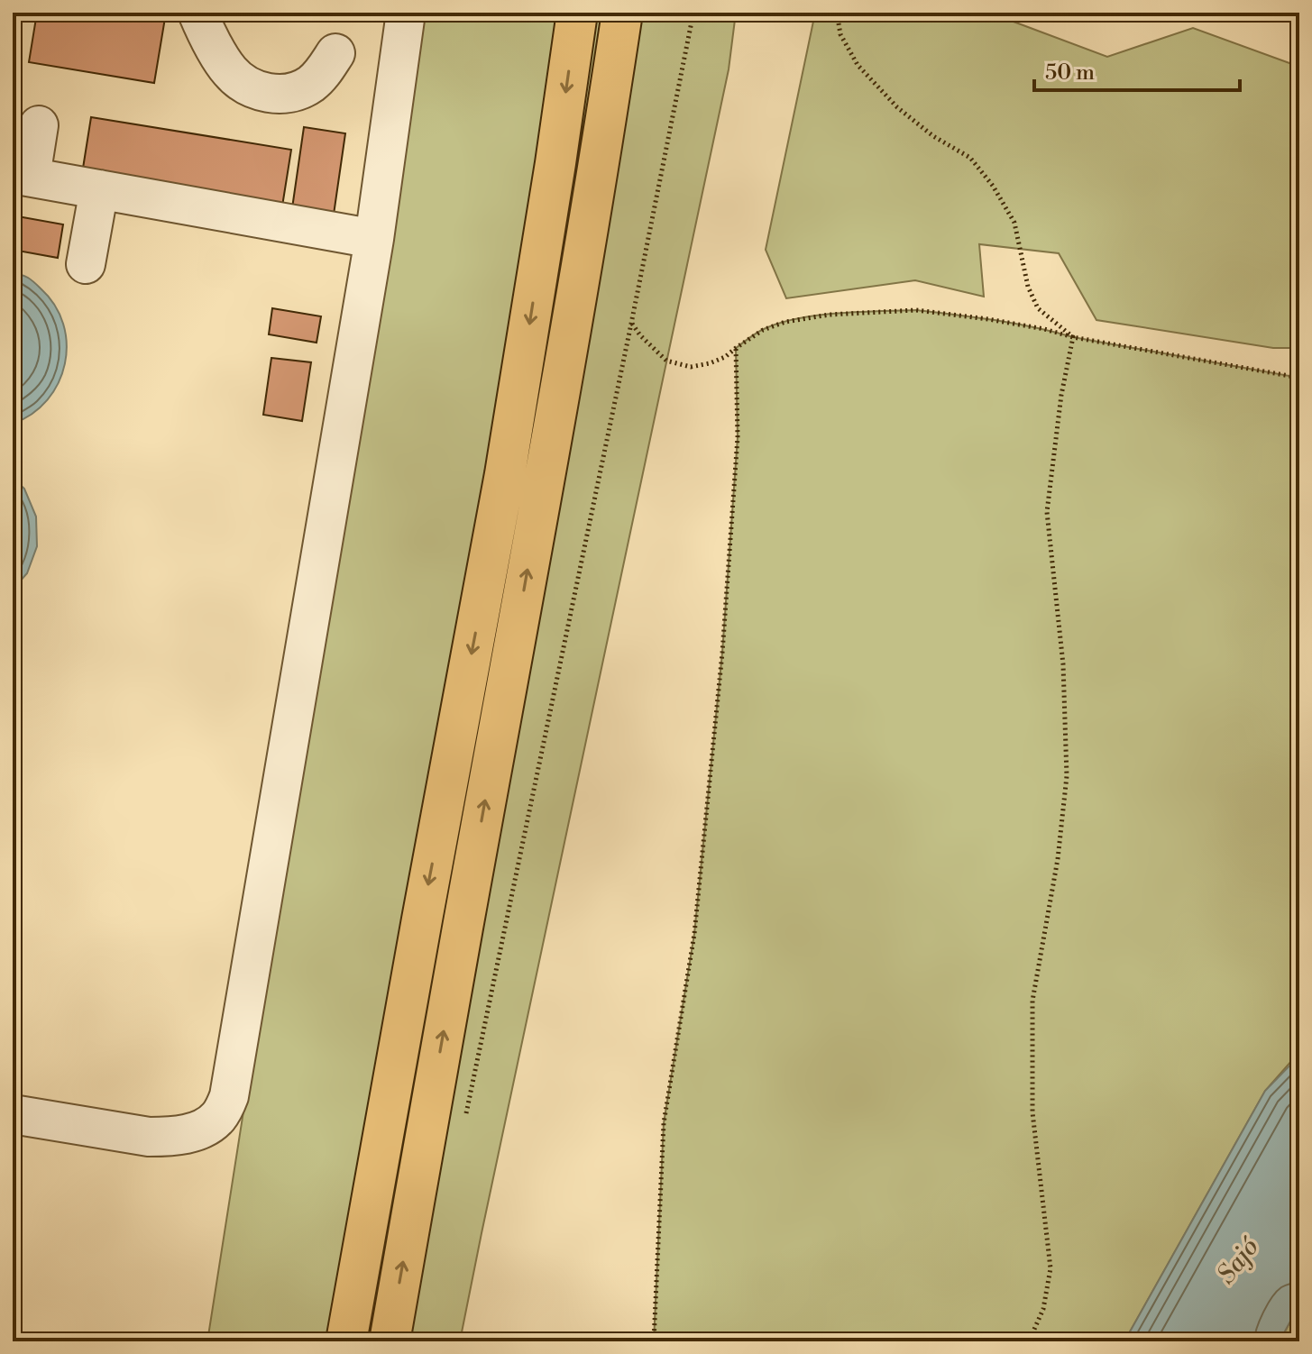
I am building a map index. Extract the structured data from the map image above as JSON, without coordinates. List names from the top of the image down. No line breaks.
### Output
{"water":["Sajó"],"scale_bar":"50 m"}
